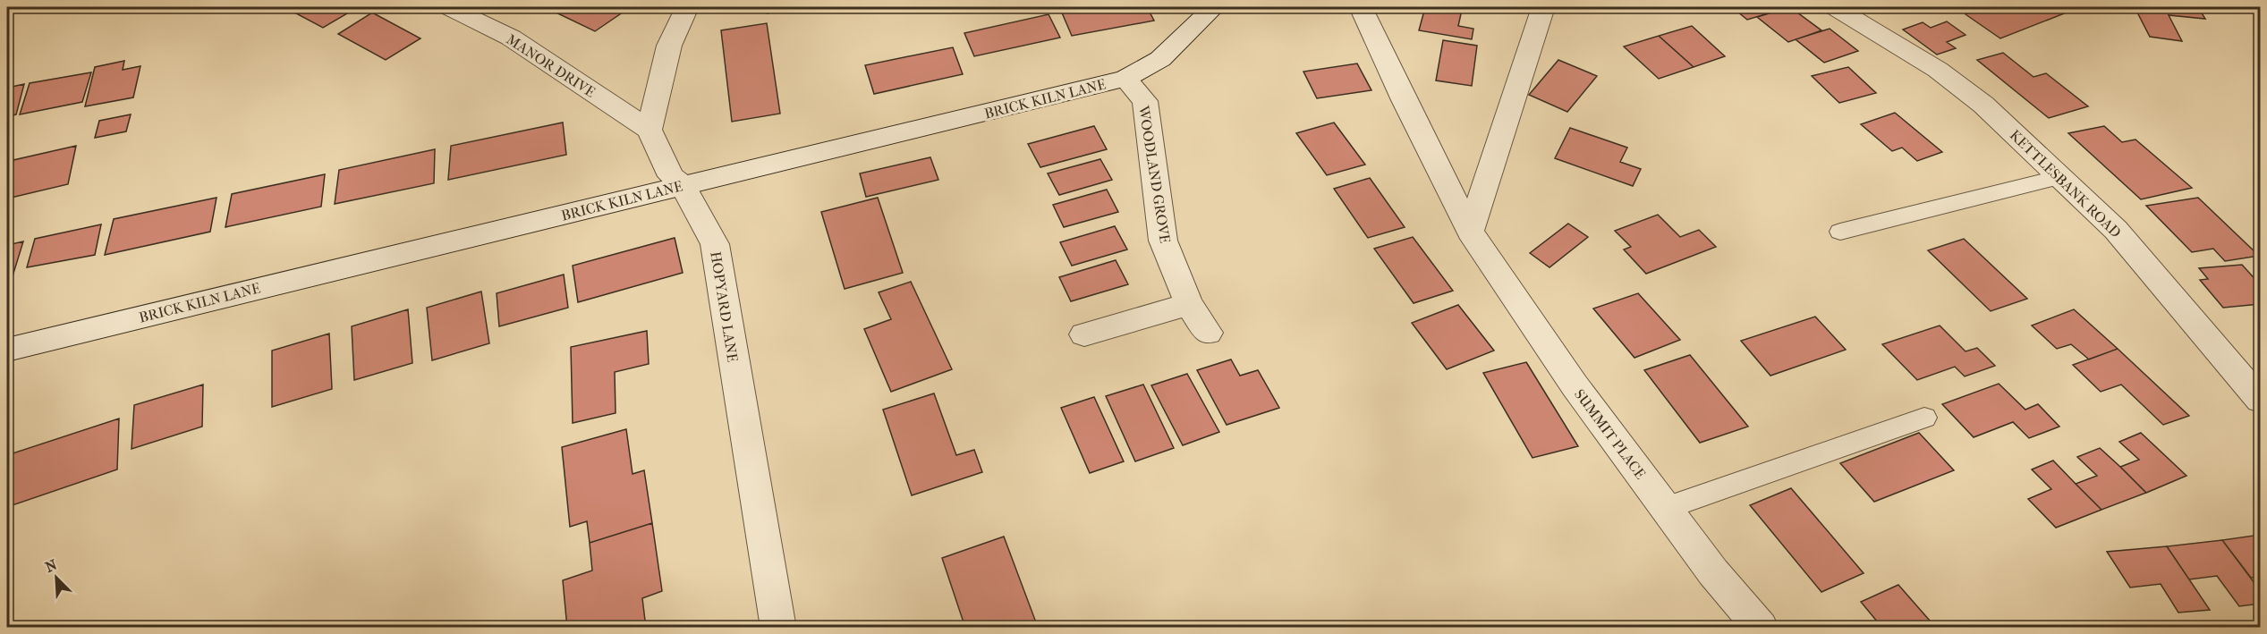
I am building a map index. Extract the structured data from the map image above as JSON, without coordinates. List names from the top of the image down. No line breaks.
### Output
{"streets":{"street":["MANOR DRIVE","BRICK KILN LANE","WOODLAND GROVE","KETTLESBANK ROAD","HOPYARD LANE","SUMMIT PLACE"]},"crossings":[["MANOR DRIVE","HOPYARD LANE"],["BRICK KILN LANE","WOODLAND GROVE"],["BRICK KILN LANE","HOPYARD LANE"]],"north":"top left"}
